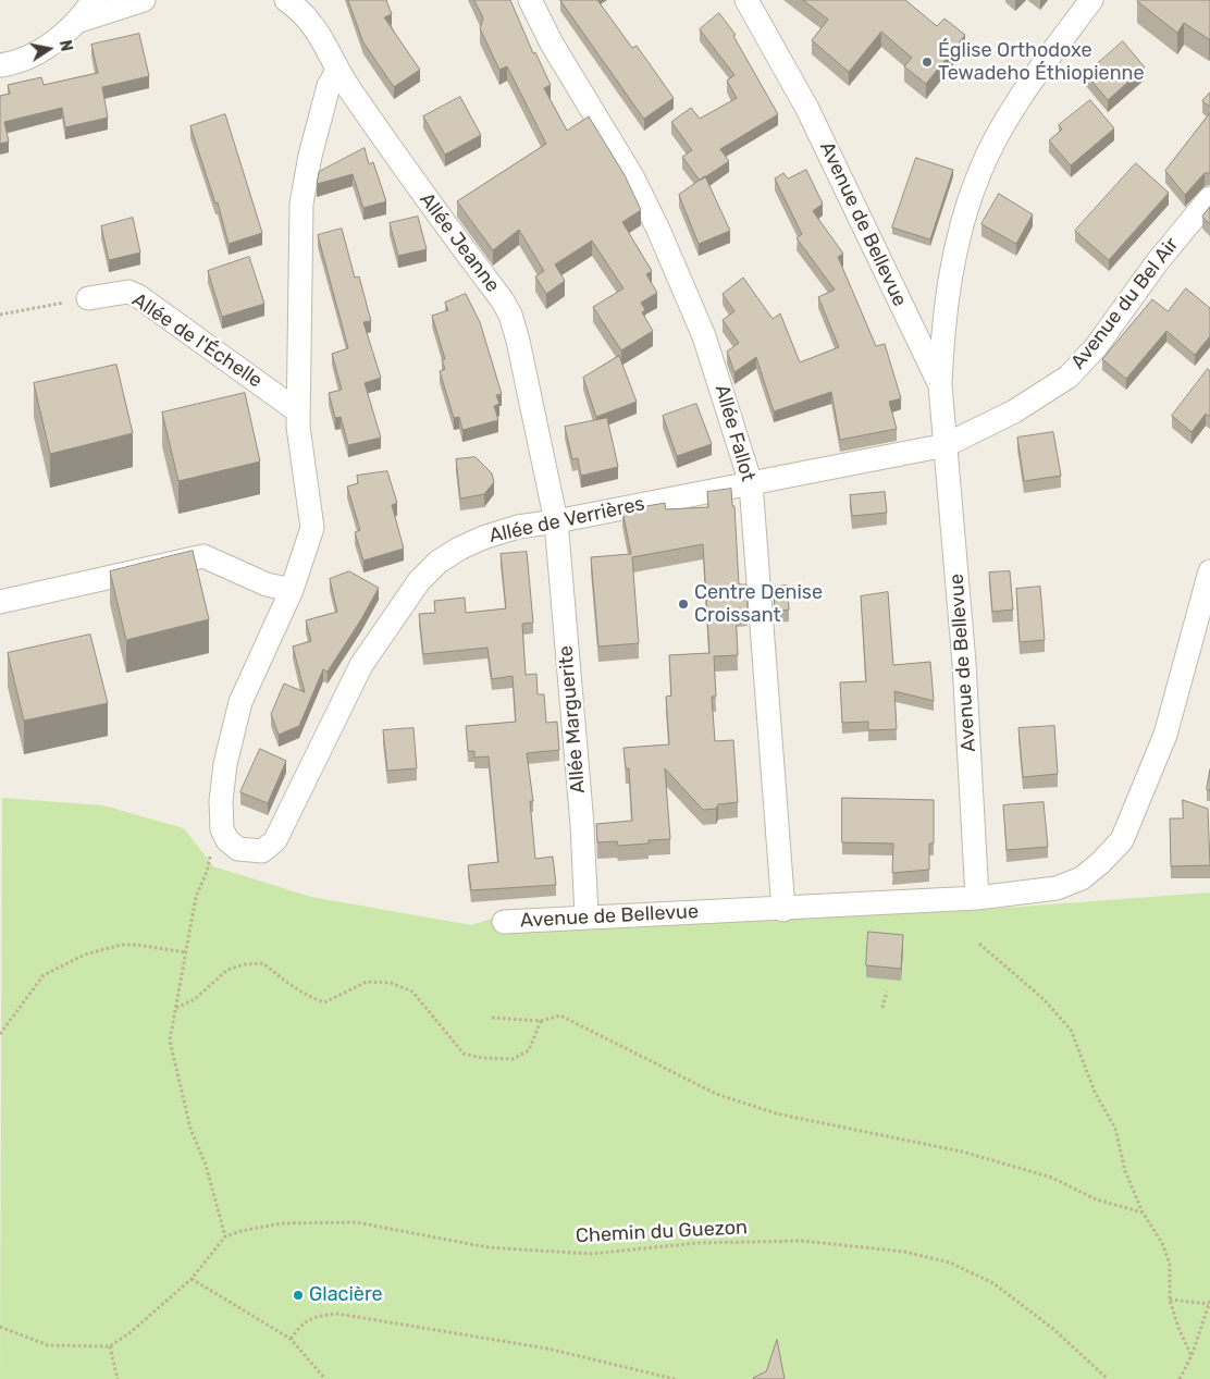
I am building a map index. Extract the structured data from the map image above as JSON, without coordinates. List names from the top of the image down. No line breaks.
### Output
{"streets":{"street":["Avenue de Bellevue","Allée Jeanne","Avenue du Bel Air","Allée de l'Échelle","Allée Fallot","Allée de Verrières","Allée Marguerite"],"path":["Chemin du Guezon"]},"crossings":[["Avenue de Bellevue","Avenue du Bel Air"],["Avenue de Bellevue","Allée Fallot"],["Avenue de Bellevue","Allée de Verrières"],["Avenue de Bellevue","Allée Marguerite"],["Allée Jeanne","Allée de Verrières"],["Allée Jeanne","Allée Marguerite"],["Avenue du Bel Air","Allée de Verrières"],["Allée Fallot","Allée de Verrières"],["Allée de Verrières","Allée Marguerite"]],"places":["Église Orthodoxe Tewadeho Éthiopienne","Centre Denise Croissant","Glacière"],"north":"right"}
